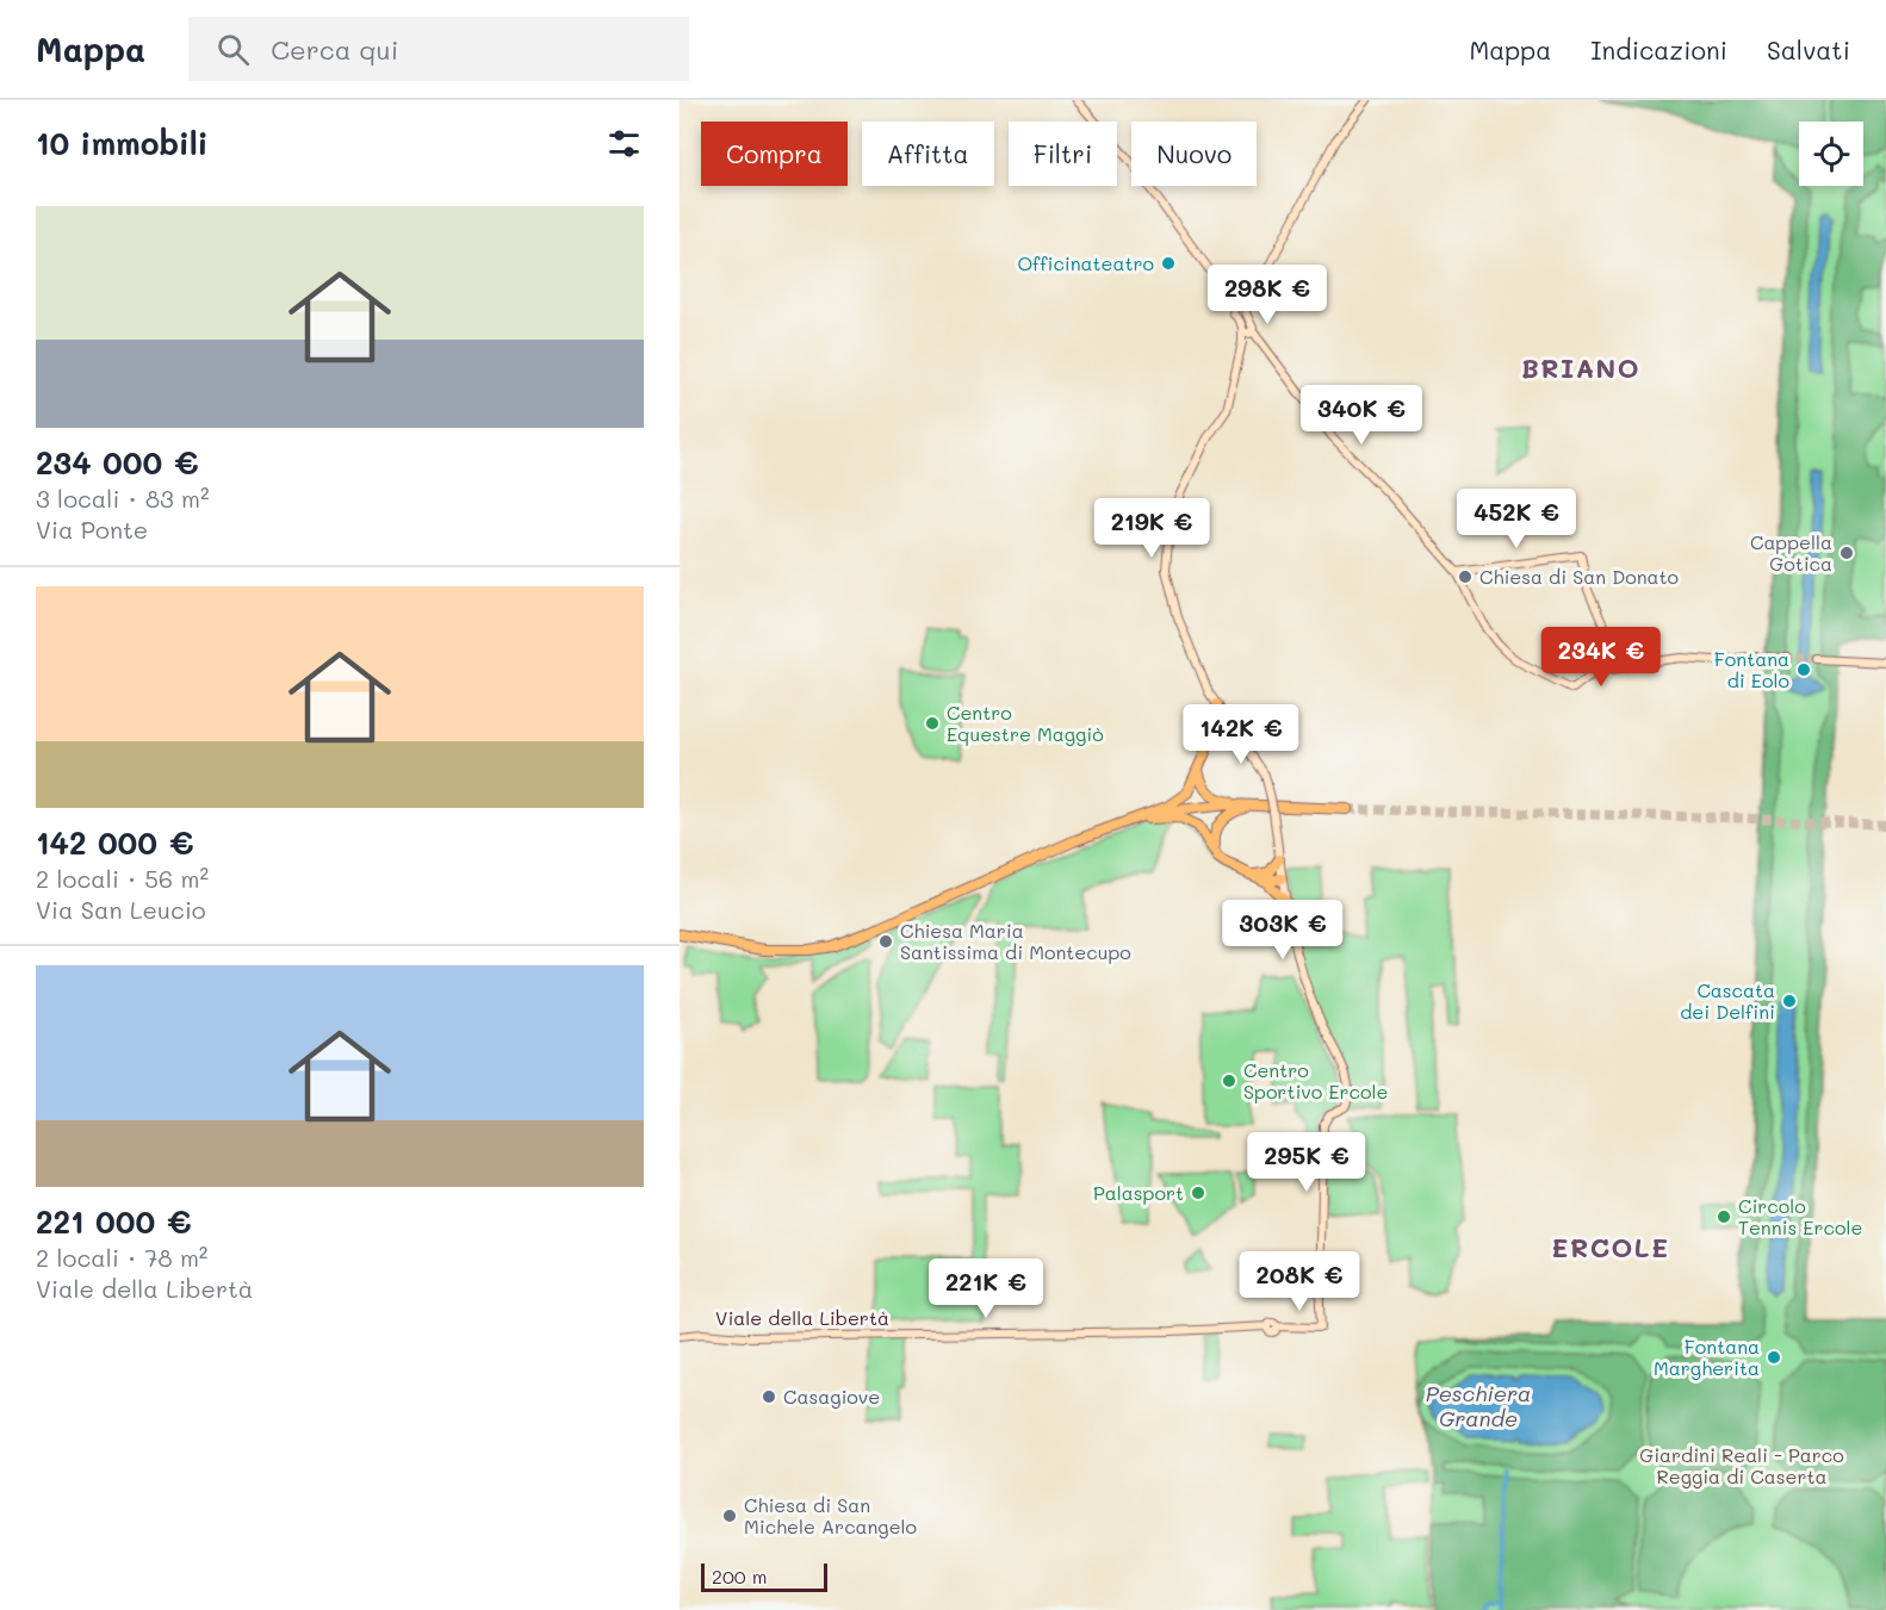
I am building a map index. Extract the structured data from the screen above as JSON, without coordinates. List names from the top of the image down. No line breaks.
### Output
{"streets":{"street":["Viale della Libertà"]},"districts":["BRIANO","ERCOLE"],"water":["Peschiera Grande"],"parks":["Giardini Reali - Parco Reggia di Caserta"],"places":["Officinateatro","Cappella Gotica","Chiesa di San Donato","Fontana di Eolo","Centro Equestre Maggiò","Chiesa Maria Santissima di Montecupo","Cascata dei Delfini","Centro Sportivo Ercole","Palasport","Circolo Tennis Ercole","Fontana Margherita","Casagiove","Chiesa di San Michele Arcangelo"],"scale_bar":"200 m","page":{"header":"Mappa","search":"Cerca qui","nav":["Mappa","Indicazioni","Salvati"],"heading":"10 immobili","chip":["Compra","Affitta","Filtri","Nuovo"],"list":[{"name":"234 000 €","note":"3 locali · 83 m² · Via Ponte"},{"name":"142 000 €","note":"2 locali · 56 m² · Via San Leucio"},{"name":"221 000 €","note":"2 locali · 78 m² · Viale della Libertà"}],"price":["298K €","340K €","452K €","219K €","234K €","142K €","303K €","295K €","208K €","221K €"],"scale":"200 m"}}
